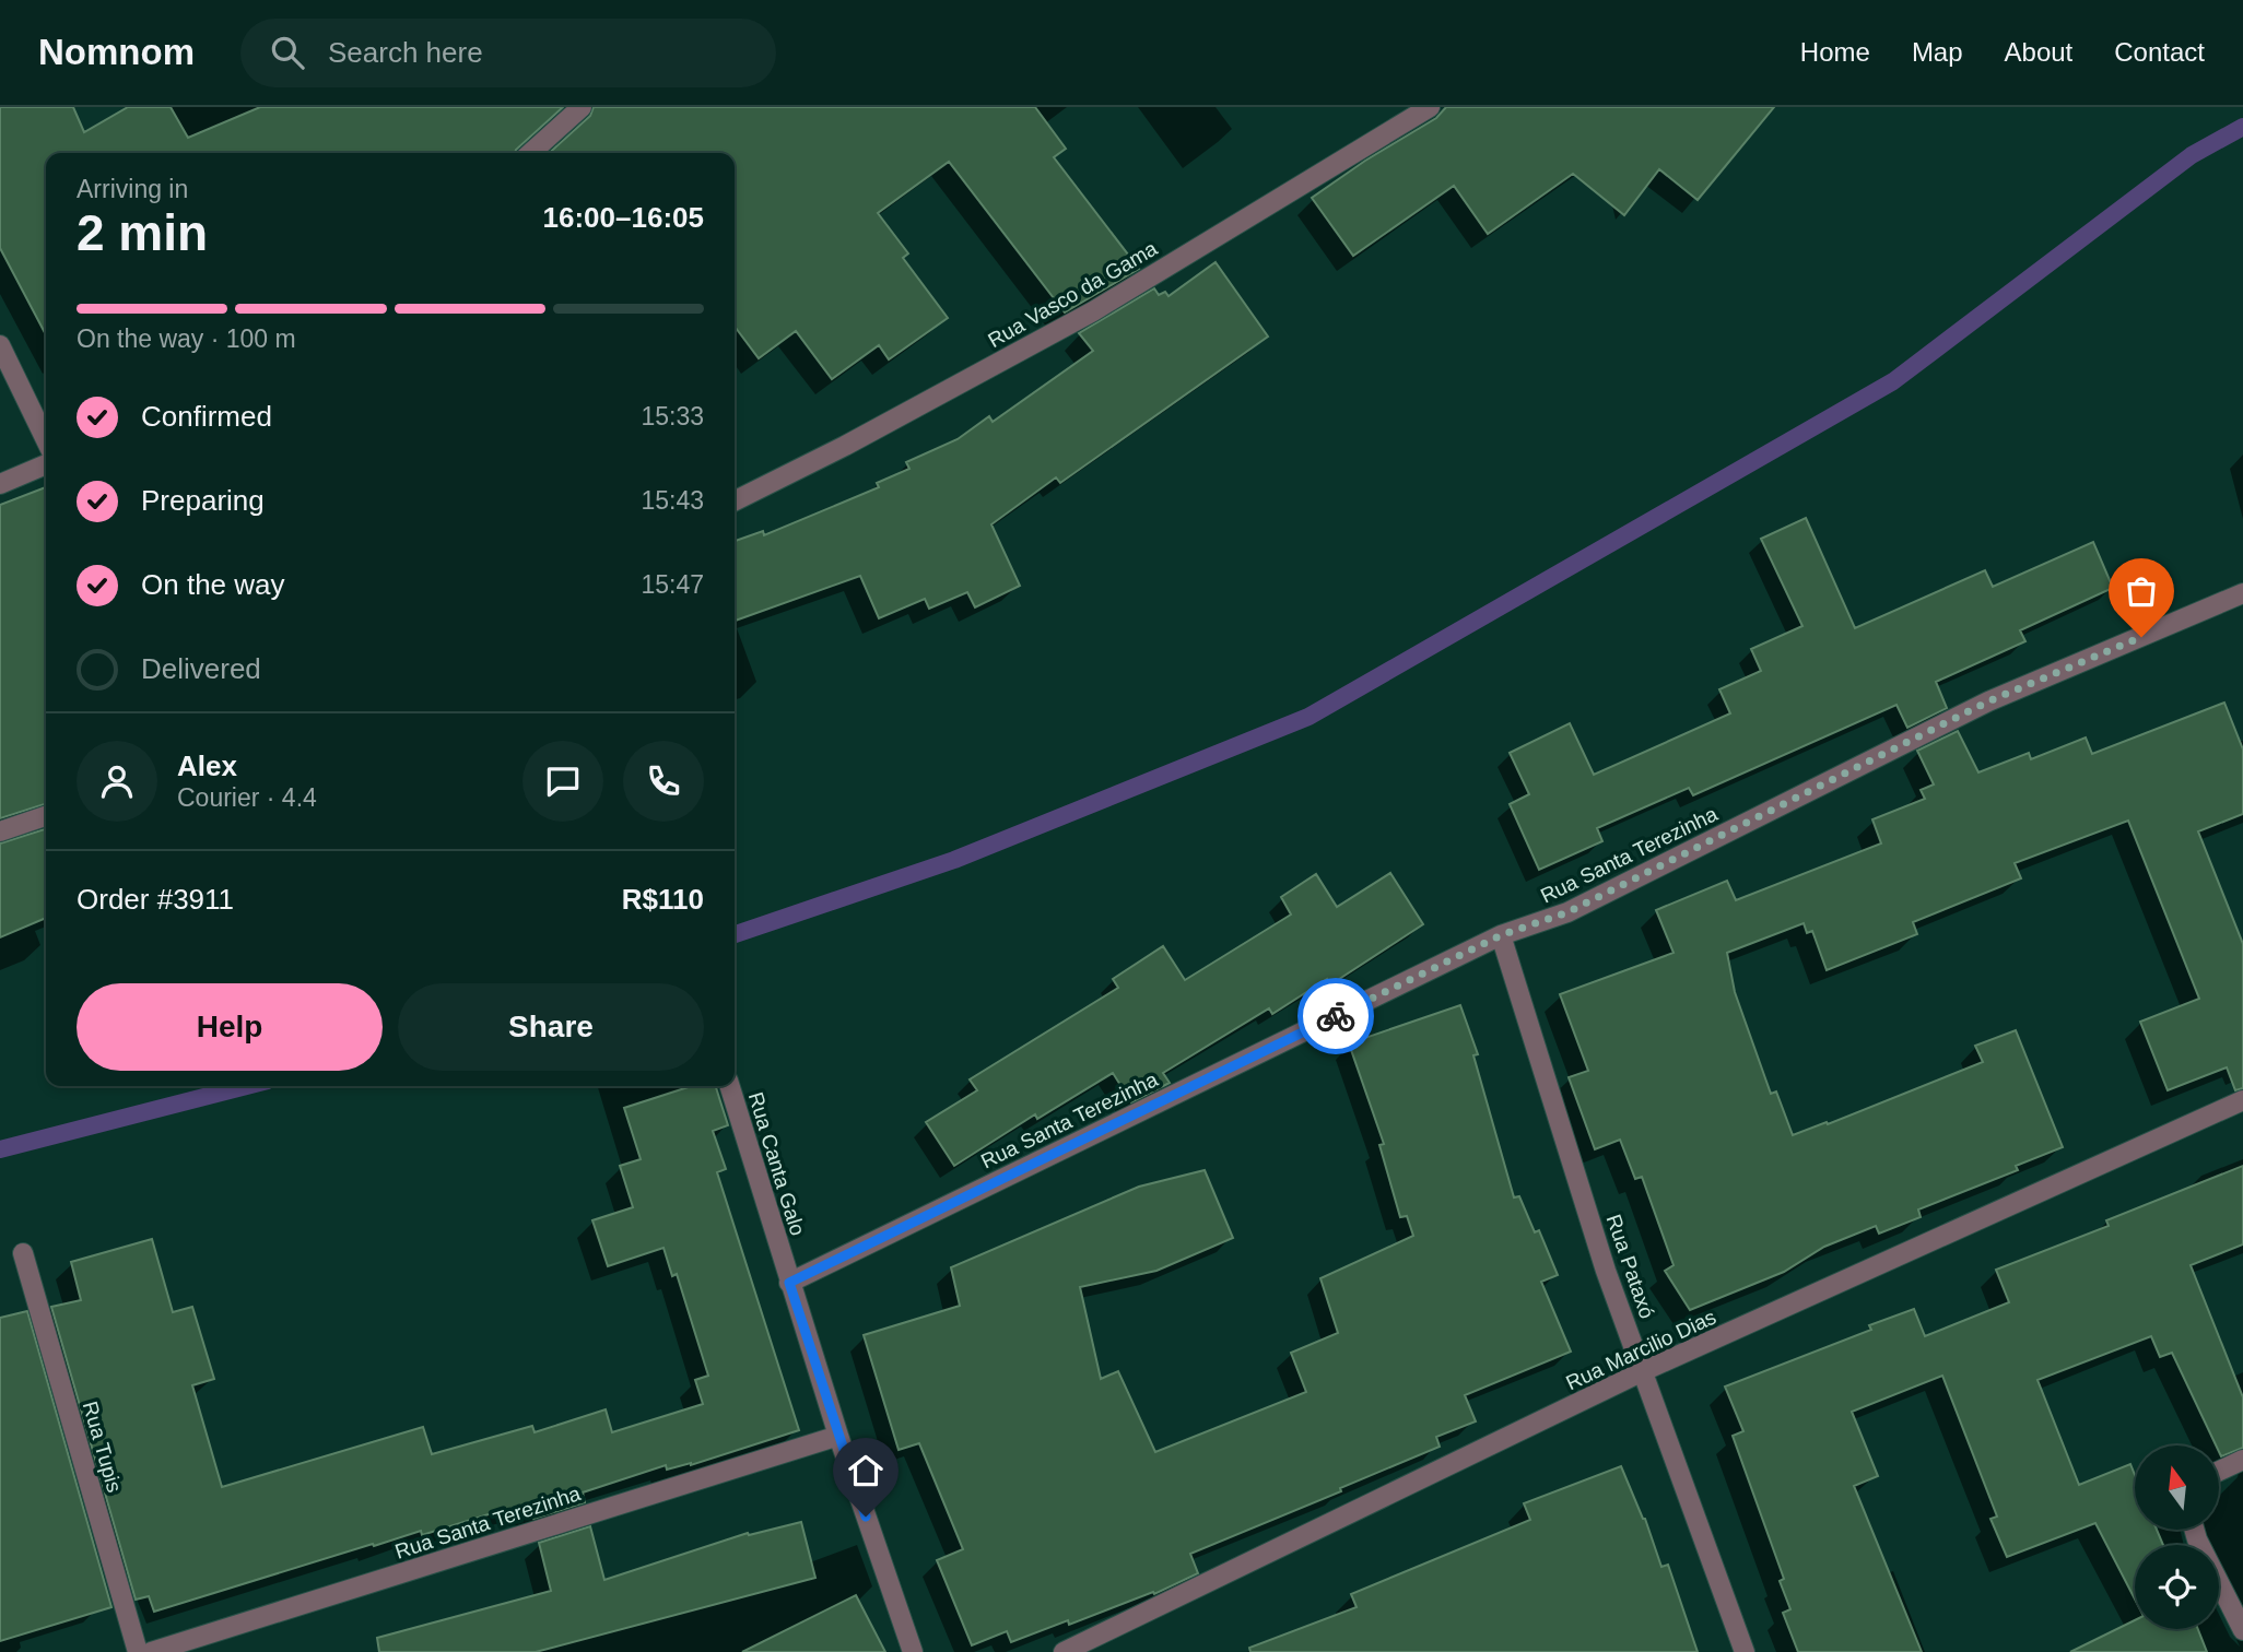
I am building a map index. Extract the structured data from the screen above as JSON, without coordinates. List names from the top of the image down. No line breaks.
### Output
{"streets":{"street":["Rua Vasco da Gama","Rua Santa Terezinha","Rua Canta Galo","Rua Pataxó","Rua Marcilio Dias","Rua Tupis"]},"crossings":[["Rua Santa Terezinha","Rua Canta Galo"],["Rua Santa Terezinha","Rua Pataxó"],["Rua Pataxó","Rua Marcilio Dias"]],"north":"top","page":{"header":"Nomnom","search":"Search here","nav":["Home","Map","About","Contact"],"heading":["2 min","Arriving in","16:00–16:05"],"panel":["Alex","Courier · 4.4","Order #3911","R$110"],"bar":"On the way · 100 m","list":[["Confirmed","15:33"],["Preparing","15:43"],["On the way","15:47"],"Delivered"],"buttons":["Help","Share"]}}
